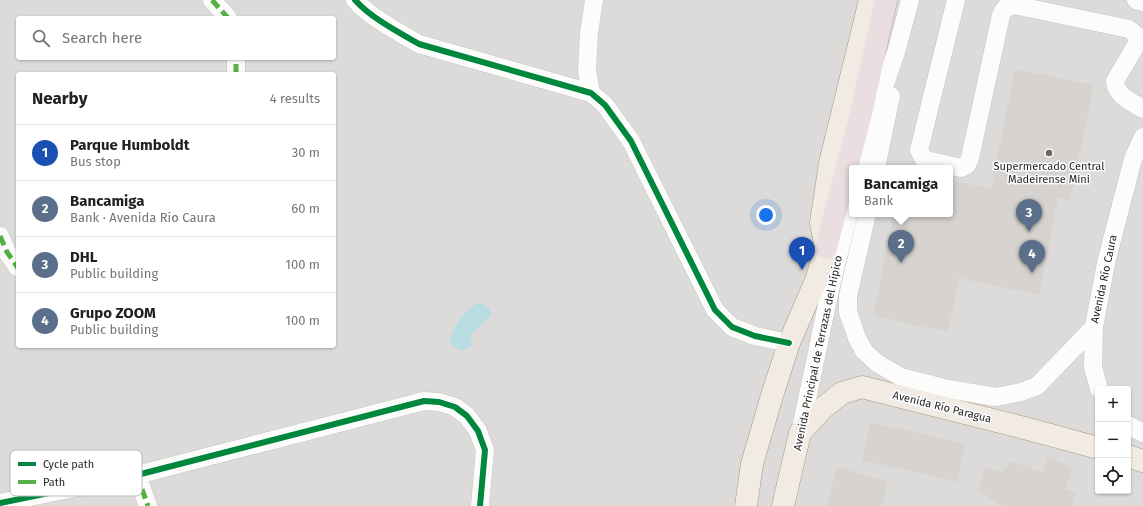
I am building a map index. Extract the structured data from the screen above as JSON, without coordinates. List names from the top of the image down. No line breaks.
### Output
{"streets":{"main road":["Avenida Principal de Terrazas del Hípico","Avenida Río Paragua"],"street":["Avenida Río Caura"]},"crossings":[["Avenida Principal de Terrazas del Hípico","Avenida Río Paragua"]],"places":["Supermercado Central Madeirense Mini"],"legend":["Cycle path","Path"],"page":{"search":"Search here","heading":["Nearby","4 results"],"list":[{"mark":"1","name":"Parque Humboldt","note":"Bus stop","value":"30 m"},{"mark":"2","name":"Bancamiga","note":"Bank · Avenida Río Caura","value":"60 m"},{"mark":"3","name":"DHL","note":"Public building","value":"100 m"},{"mark":"4","name":"Grupo ZOOM","note":"Public building","value":"100 m"}],"popup":["Bancamiga","Bank"],"pins":["3","2","1","4"],"map_buttons":["+","−"]}}
